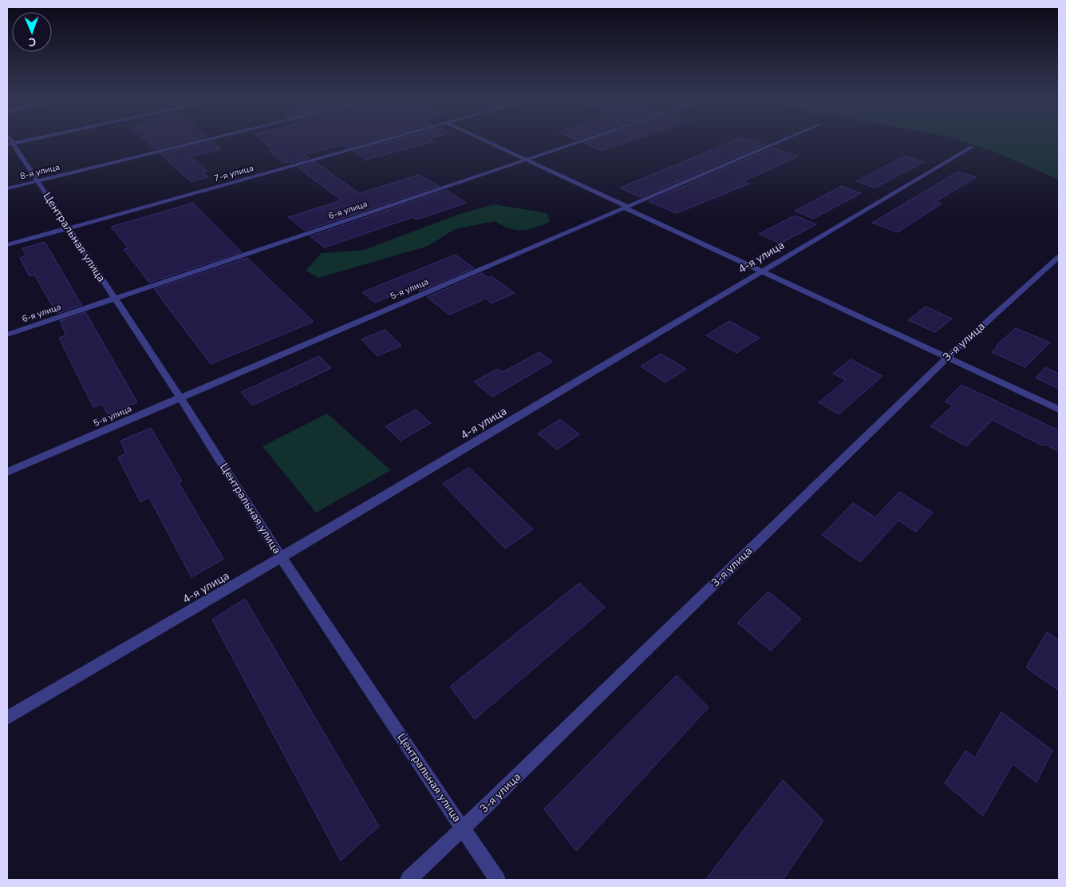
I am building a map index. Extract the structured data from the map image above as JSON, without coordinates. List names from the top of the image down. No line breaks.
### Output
{"streets":{"street":["8-я улица","7-я улица","6-я улица","Центральная улица","4-я улица","5-я улица","3-я улица"]},"crossings":[["8-я улица","Центральная улица"],["7-я улица","Центральная улица"],["6-я улица","Центральная улица"],["Центральная улица","4-я улица"],["Центральная улица","5-я улица"],["Центральная улица","3-я улица"]],"north":"bottom"}
